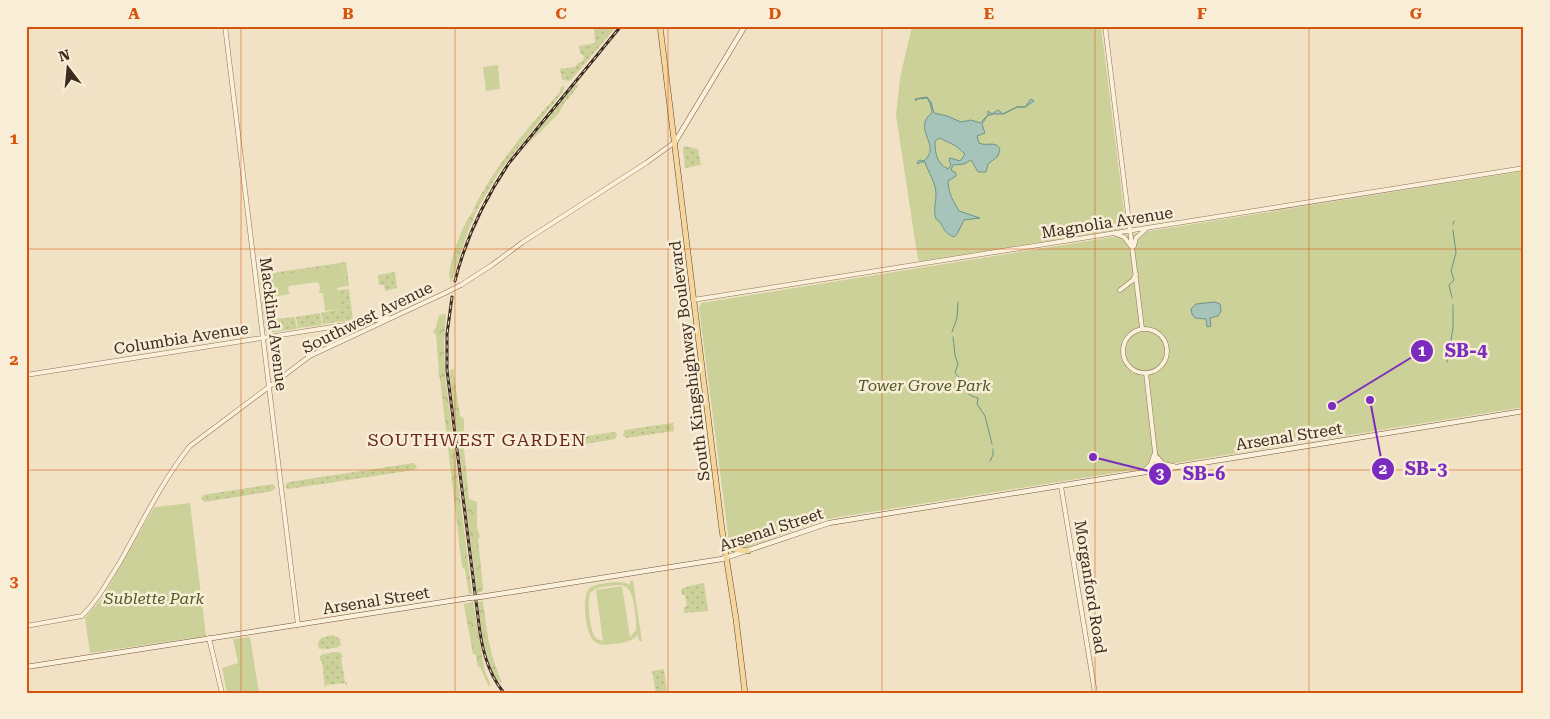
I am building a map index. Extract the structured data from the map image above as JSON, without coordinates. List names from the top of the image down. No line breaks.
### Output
{"streets":{"main road":["South Kingshighway Boulevard","Arsenal Street"],"street":["Magnolia Avenue","Southwest Avenue","Macklind Avenue","Columbia Avenue","Morganford Road"]},"crossings":[["Magnolia Avenue","South Kingshighway Boulevard"],["Southwest Avenue","Macklind Avenue"],["Southwest Avenue","Columbia Avenue"],["Southwest Avenue","South Kingshighway Boulevard"],["Macklind Avenue","Columbia Avenue"],["Macklind Avenue","Arsenal Street"],["South Kingshighway Boulevard","Arsenal Street"],["Arsenal Street","Morganford Road"]],"districts":["SOUTHWEST GARDEN"],"parks":["Tower Grove Park","Sublette Park"],"places":["SB-3","SB-4","SB-6"],"north":"top","grid":{"columns":["A","B","C","D","E","F","G"],"rows":["1","2","3"]}}
